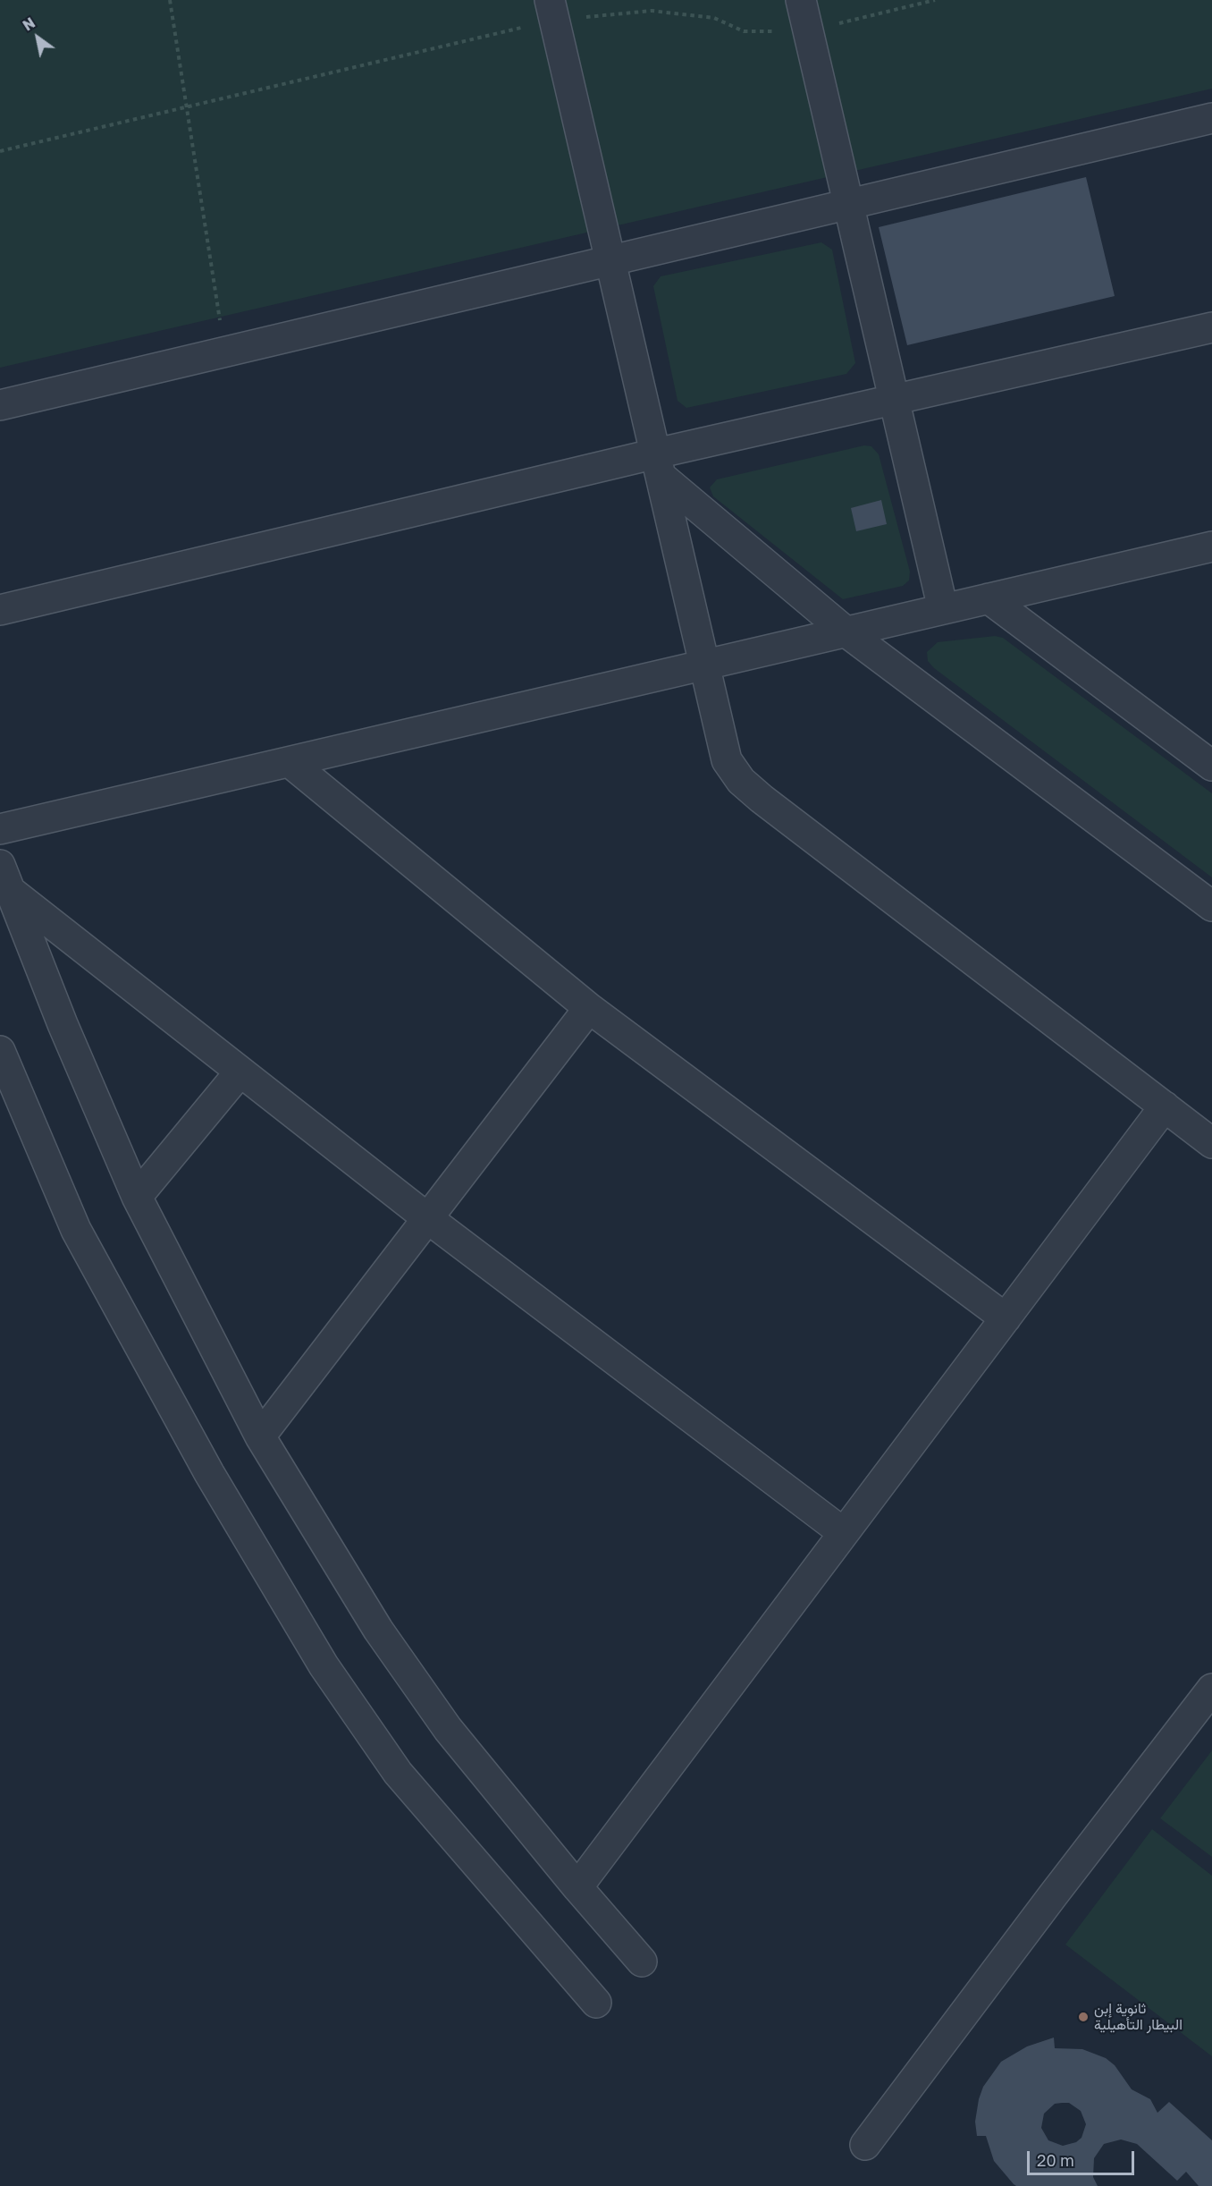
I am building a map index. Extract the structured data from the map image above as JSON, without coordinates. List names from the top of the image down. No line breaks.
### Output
{"places":["ثانوية إبن البيطار التأهيلية"],"scale_bar":"20 m","north":"top left"}
